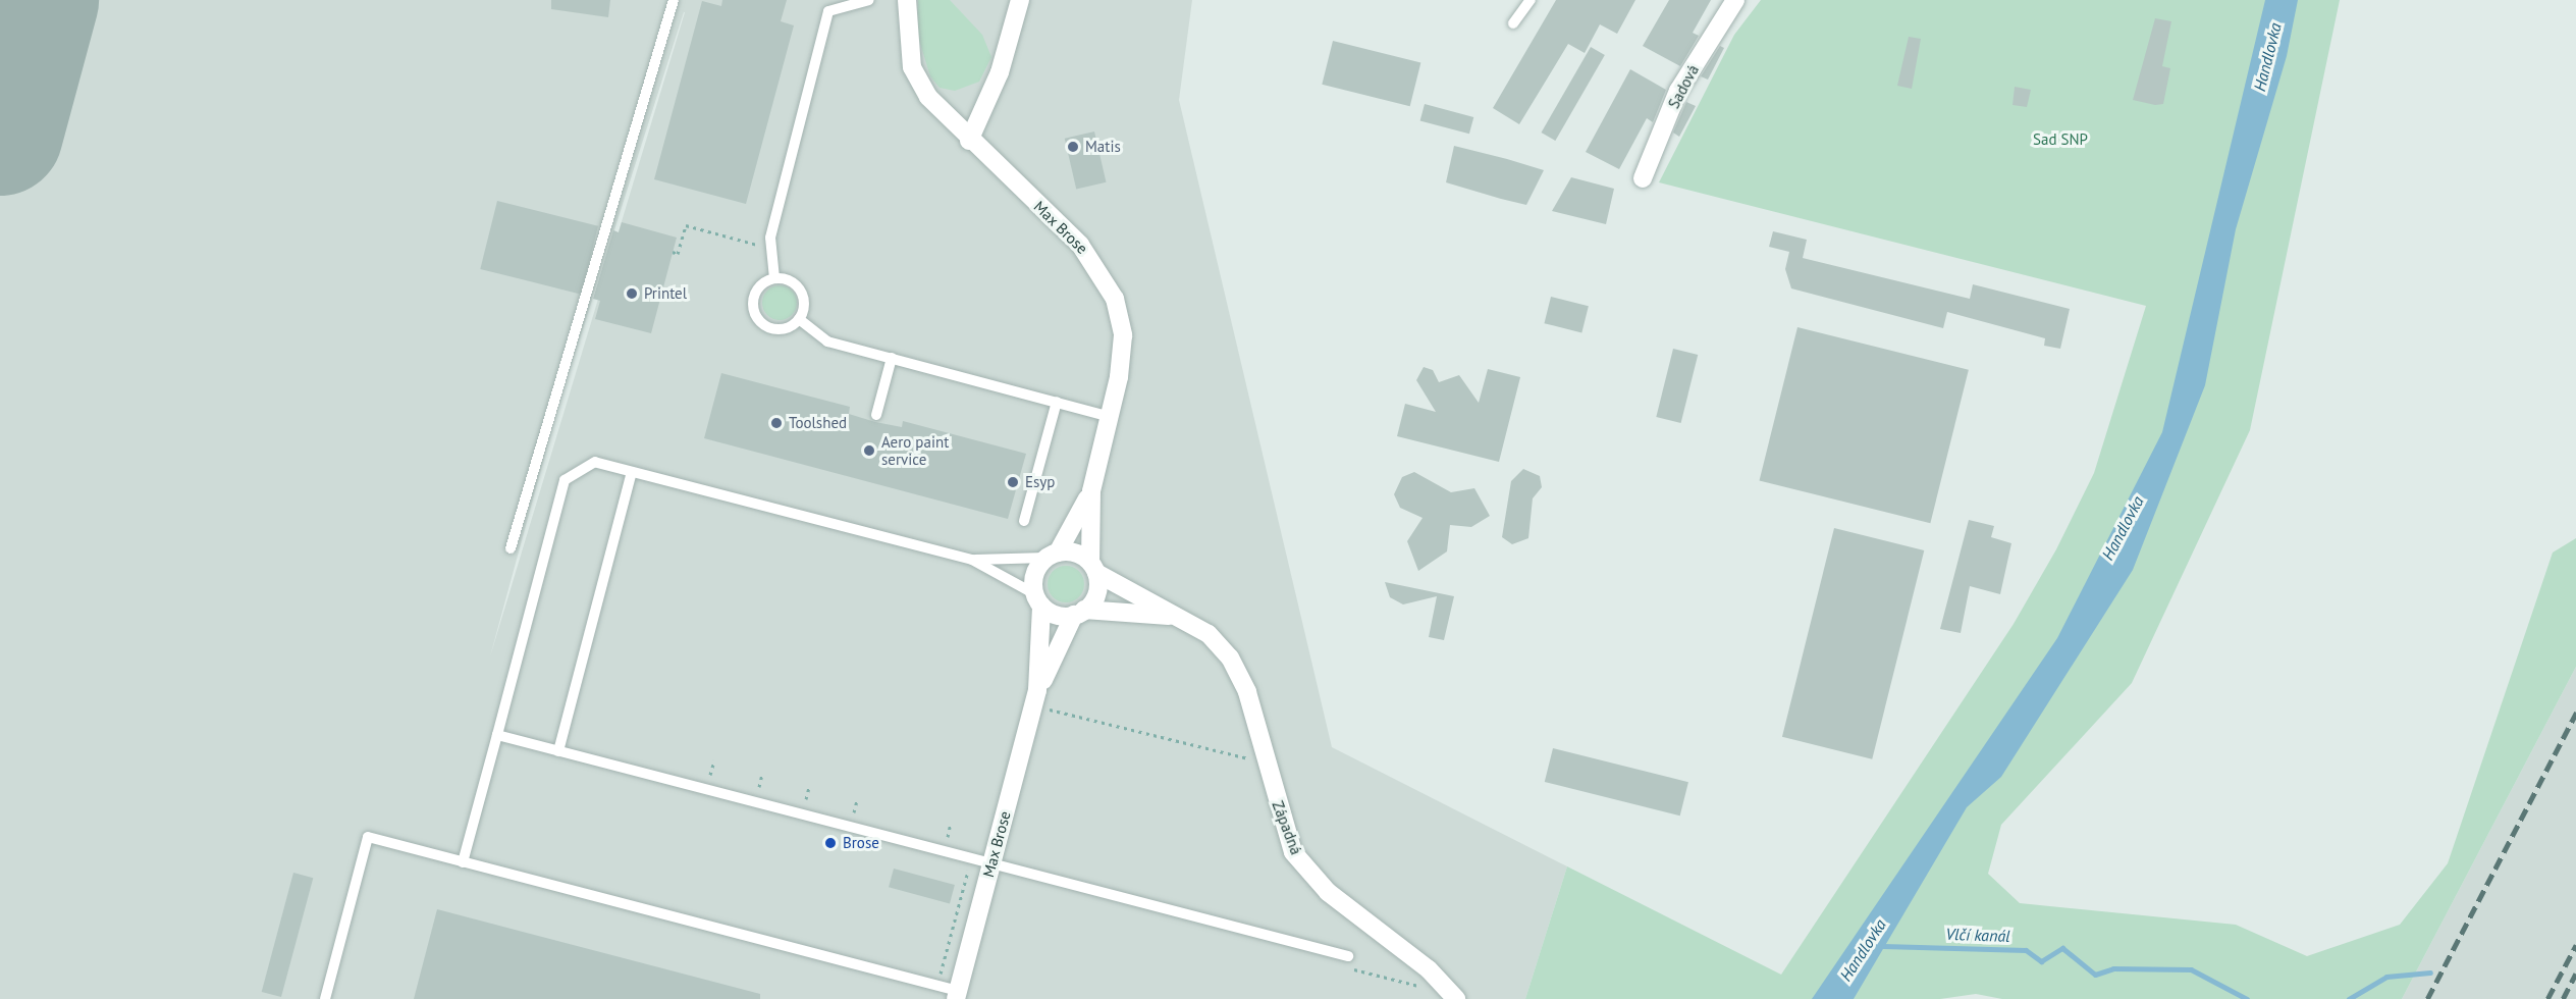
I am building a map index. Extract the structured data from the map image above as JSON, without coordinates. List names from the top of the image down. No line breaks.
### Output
{"streets":{"street":["Sadová","Max Brose","Západná"]},"crossings":[["Max Brose","Západná"]],"water":["Handlovka","Vlčí kanál"],"parks":["Sad SNP"],"places":["Matis","Printel","Toolshed","Aero paint service","Esyp","Brose"]}
